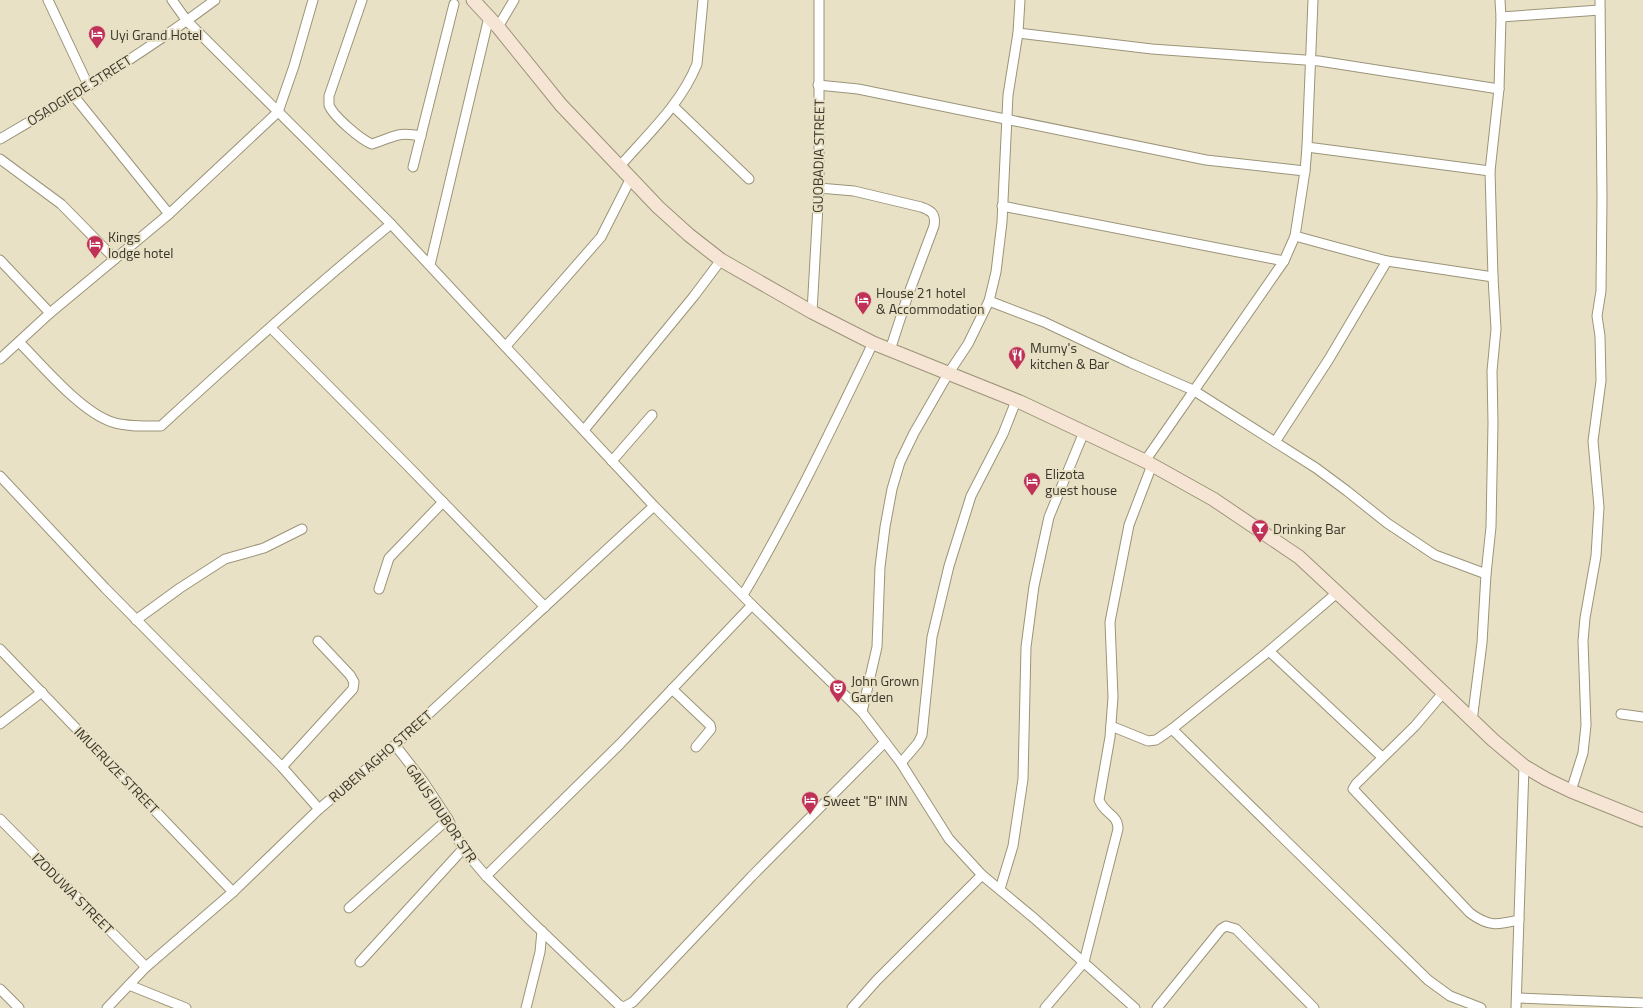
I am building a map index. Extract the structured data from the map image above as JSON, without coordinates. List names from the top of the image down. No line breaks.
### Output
{"streets":{"street":["OSADGIEDE STREET","GUOBADIA STREET","RUBEN AGHO STREET","IMUERUZE STREET","GAIUS IDUBOR STR","IZODUWA STREET"]},"crossings":[["RUBEN AGHO STREET","IMUERUZE STREET"],["RUBEN AGHO STREET","GAIUS IDUBOR STR"],["RUBEN AGHO STREET","IZODUWA STREET"]],"places":{"hotel":["Uyi Grand Hotel","Kings lodge hotel","House 21 hotel & Accommodation","Elizota guest house","Sweet \"B\" INN"],"restaurant":["Mumy's kitchen & Bar"],"bar":["Drinking Bar"],"theatre":["John Grown Garden"]}}
